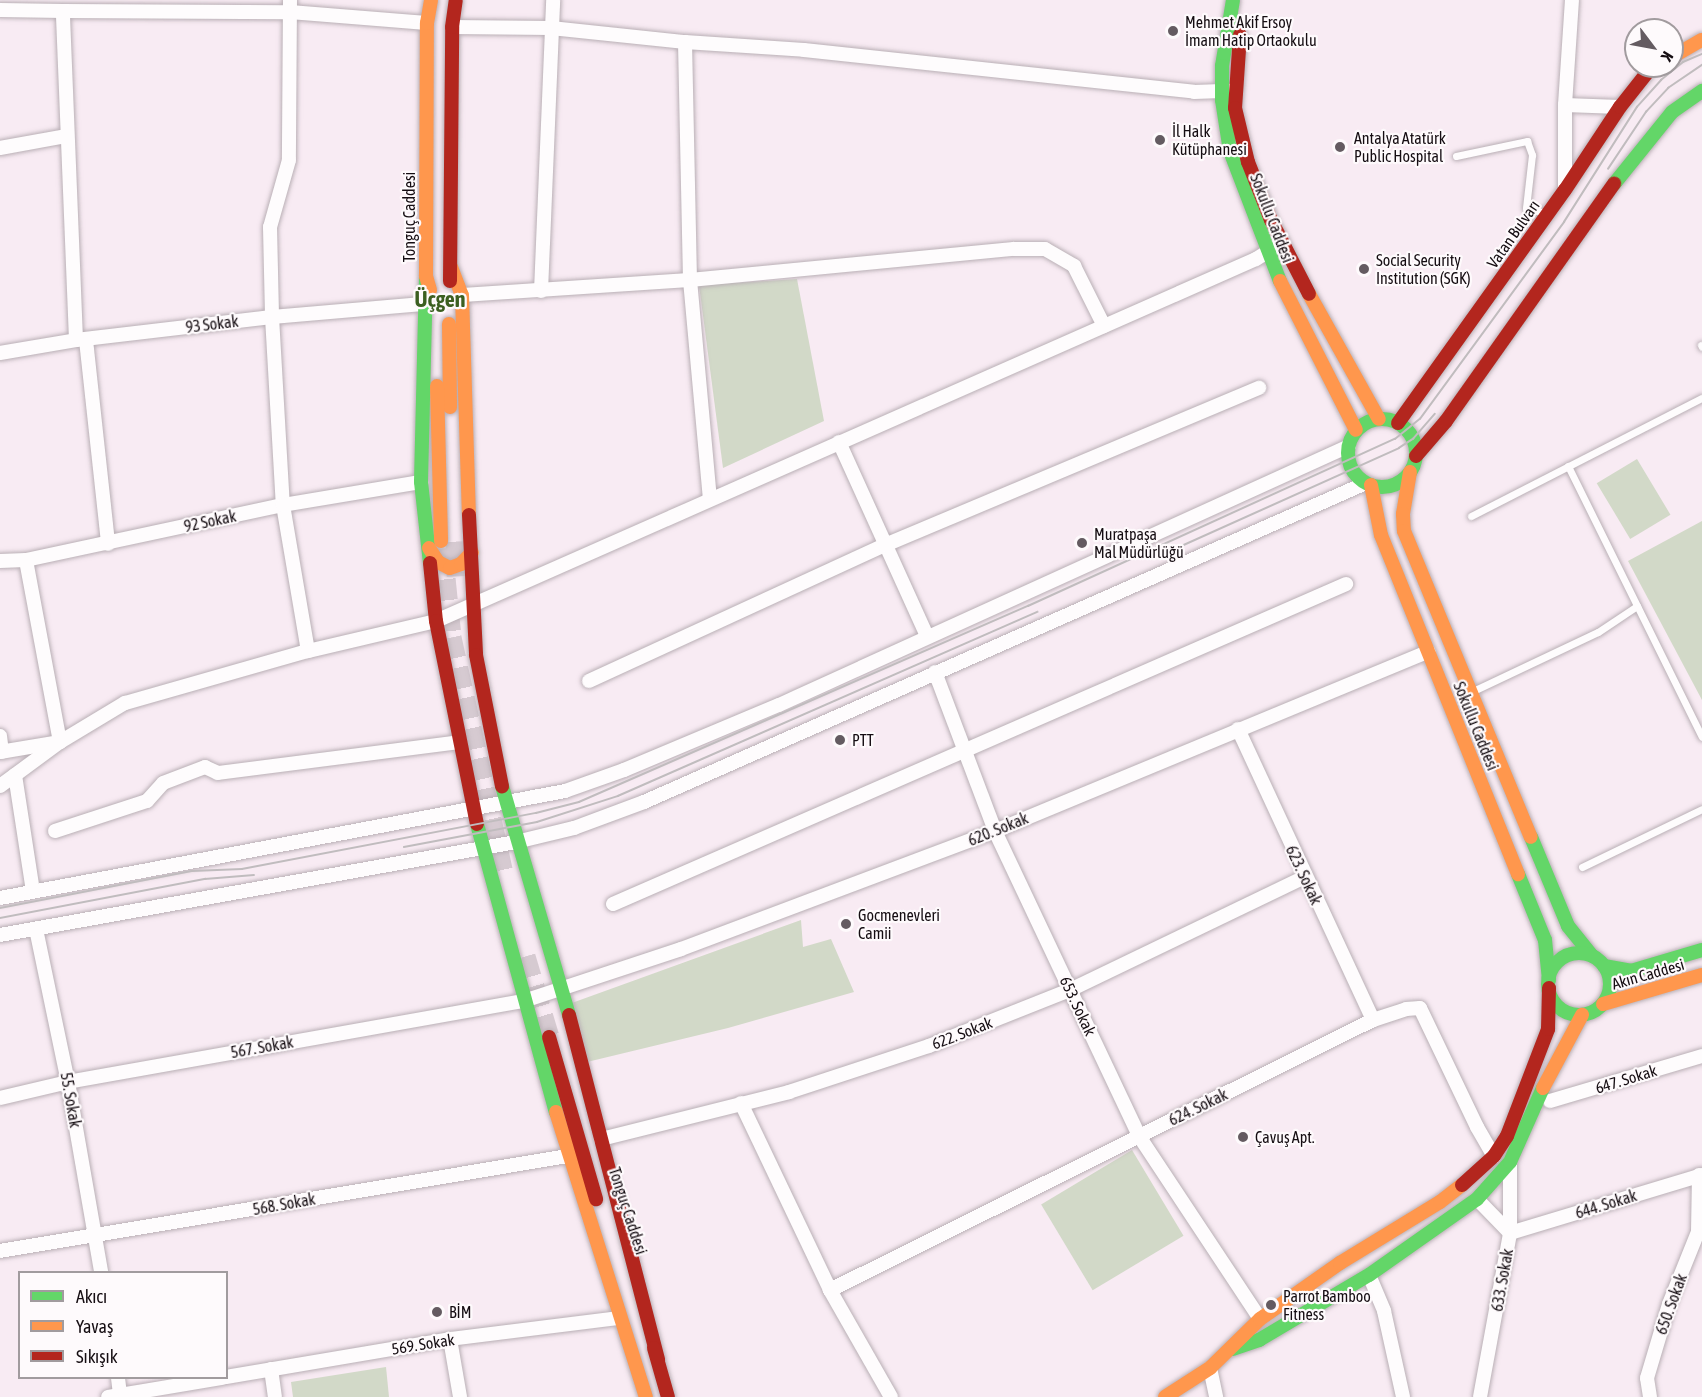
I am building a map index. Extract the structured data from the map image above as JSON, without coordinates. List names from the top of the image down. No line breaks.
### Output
{"streets":{"main road":["Tonguç Caddesi","Sokullu Caddesi","Vatan Bulvarı","Akın Caddesi"],"street":["93 Sokak","92 Sokak","620. Sokak","623. Sokak","653. Sokak","622. Sokak","567. Sokak","647. Sokak","55. Sokak","624. Sokak","568. Sokak","644. Sokak","633. Sokak","650. Sokak","569. Sokak"]},"crossings":[["Sokullu Caddesi","Vatan Bulvarı"],["Sokullu Caddesi","620. Sokak"],["Sokullu Caddesi","Akın Caddesi"],["Sokullu Caddesi","653. Sokak"],["Sokullu Caddesi","624. Sokak"],["620. Sokak","623. Sokak"],["620. Sokak","653. Sokak"],["620. Sokak","567. Sokak"],["623. Sokak","622. Sokak"],["623. Sokak","624. Sokak"],["653. Sokak","622. Sokak"],["653. Sokak","624. Sokak"],["567. Sokak","55. Sokak"],["55. Sokak","568. Sokak"],["644. Sokak","633. Sokak"],["644. Sokak","650. Sokak"]],"districts":["Üçgen"],"places":["Mehmet Akif Ersoy İmam Hatip Ortaokulu","İl Halk Kütüphanesi","Antalya Atatürk Public Hospital","Social Security Institution (SGK)","Muratpaşa Mal Müdürlüğü","PTT","Gocmenevleri Camii","Çavuş Apt.","Parrot Bamboo Fitness","BİM"],"legend":["Akıcı","Yavaş","Sıkışık"],"north":"bottom right"}
